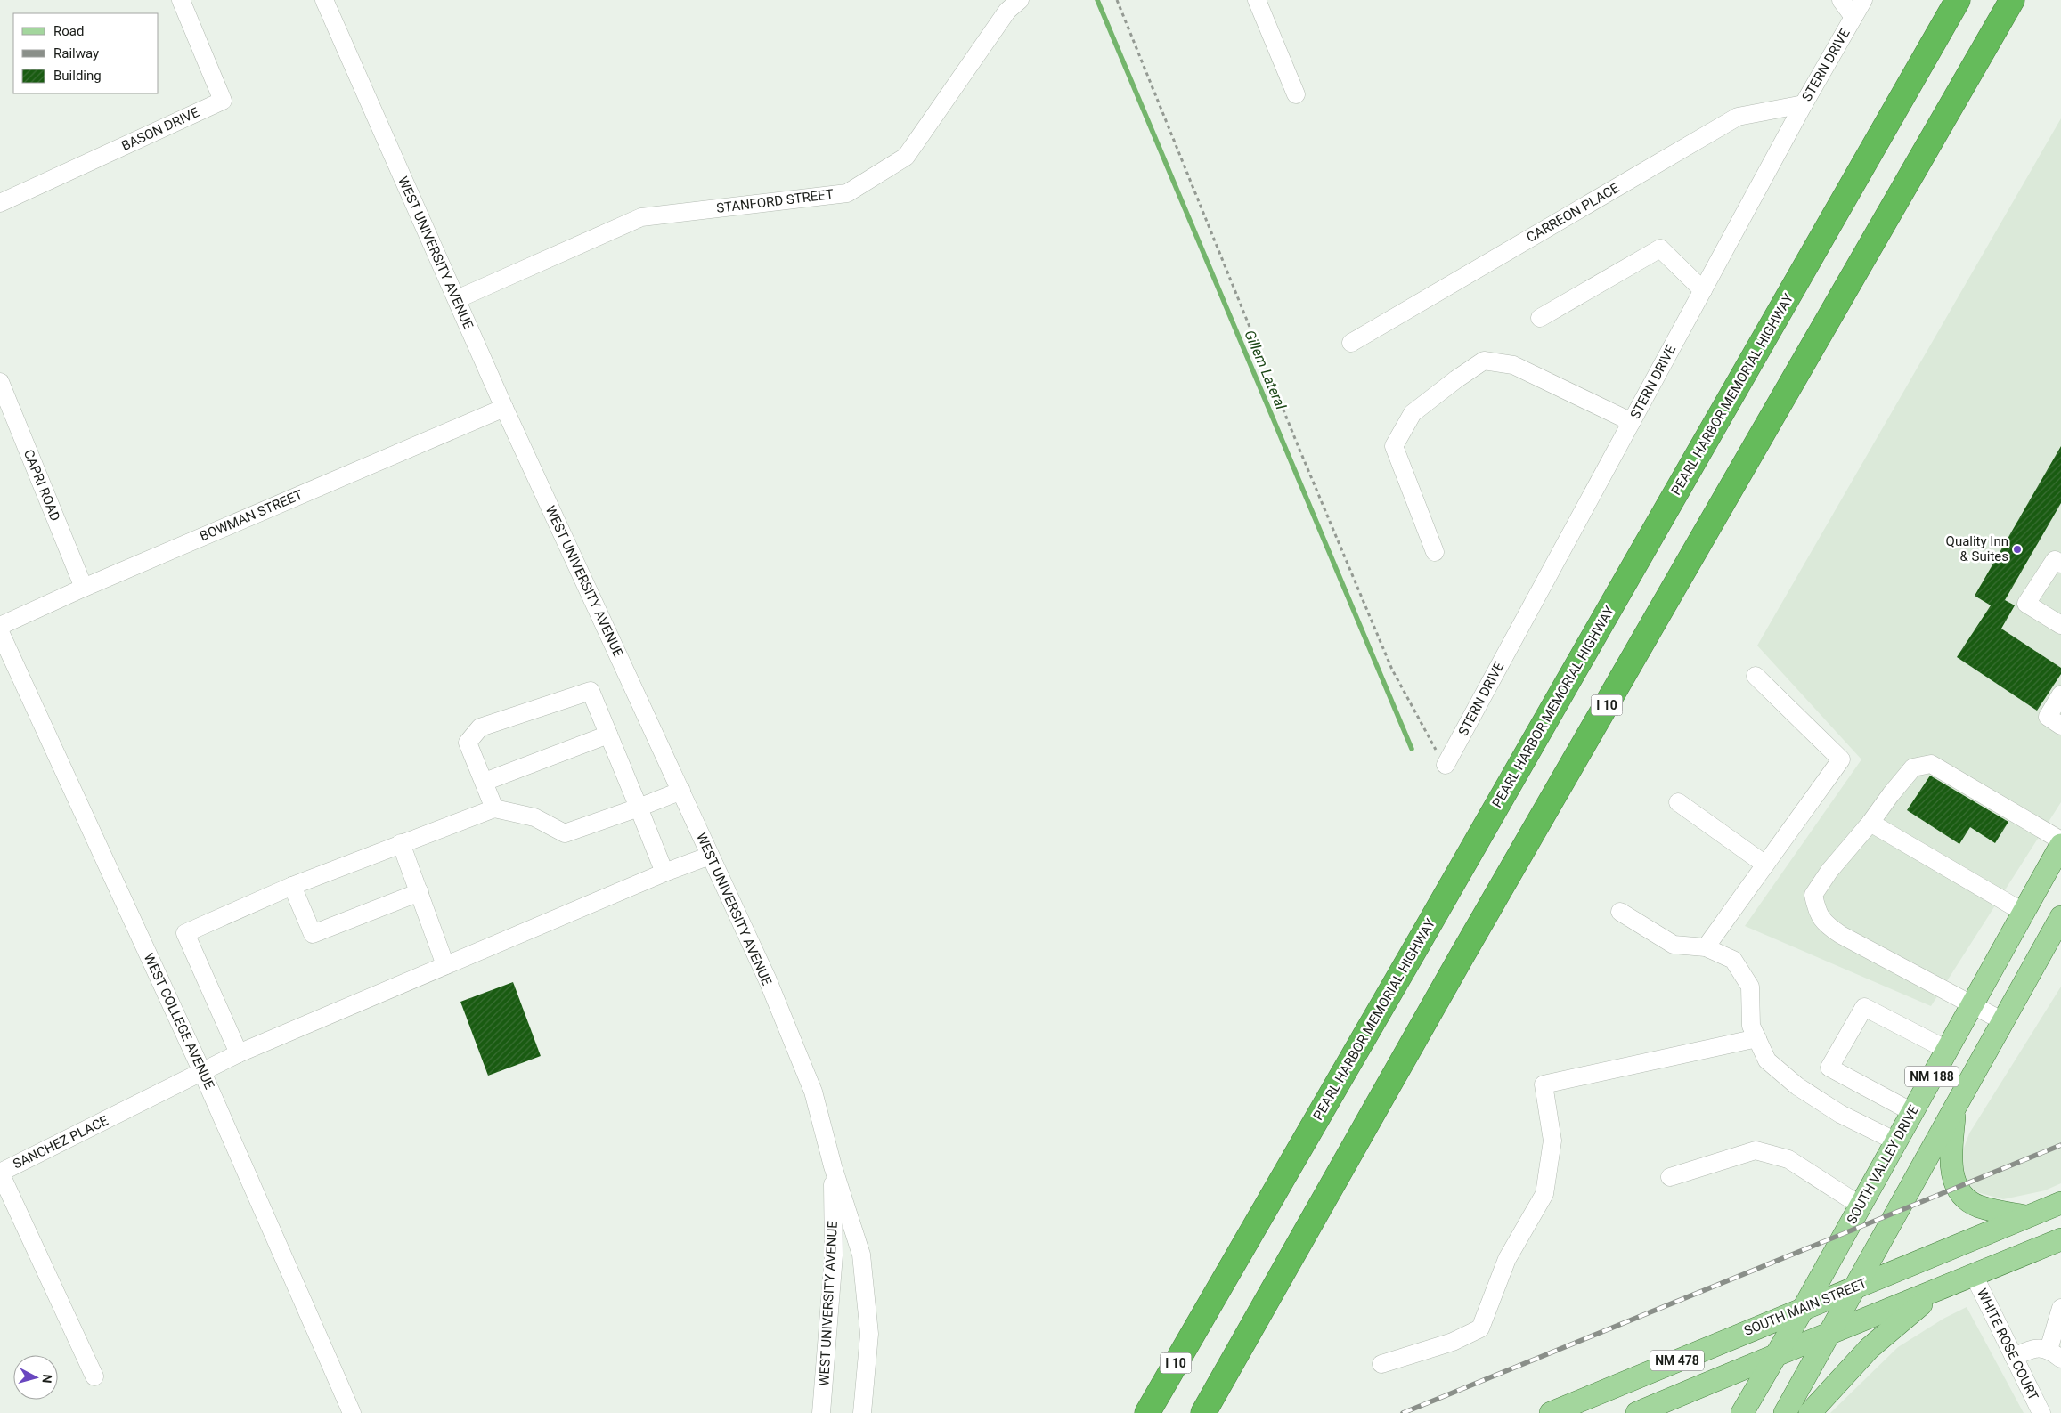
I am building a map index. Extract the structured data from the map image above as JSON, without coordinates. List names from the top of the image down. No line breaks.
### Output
{"streets":{"highway":["PEARL HARBOR MEMORIAL HIGHWAY","I 10"],"main road":["NM 188","SOUTH VALLEY DRIVE","SOUTH MAIN STREET","NM 478"],"street":["STERN DRIVE","BASON DRIVE","STANFORD STREET","CARREON PLACE","WEST UNIVERSITY AVENUE","CAPRI ROAD","BOWMAN STREET","WEST COLLEGE AVENUE","SANCHEZ PLACE","WHITE ROSE COURT"]},"crossings":[["STERN DRIVE","CARREON PLACE"],["STANFORD STREET","WEST UNIVERSITY AVENUE"],["WEST UNIVERSITY AVENUE","BOWMAN STREET"],["CAPRI ROAD","BOWMAN STREET"],["WEST COLLEGE AVENUE","SANCHEZ PLACE"],["NM 188","SOUTH MAIN STREET"],["NM 188","NM 478"],["SOUTH VALLEY DRIVE","SOUTH MAIN STREET"],["SOUTH VALLEY DRIVE","NM 478"],["WHITE ROSE COURT","NM 478"]],"water":["Gillem Lateral"],"places":["Quality Inn & Suites"],"legend":["Road","Railway","Building"],"north":"right"}
